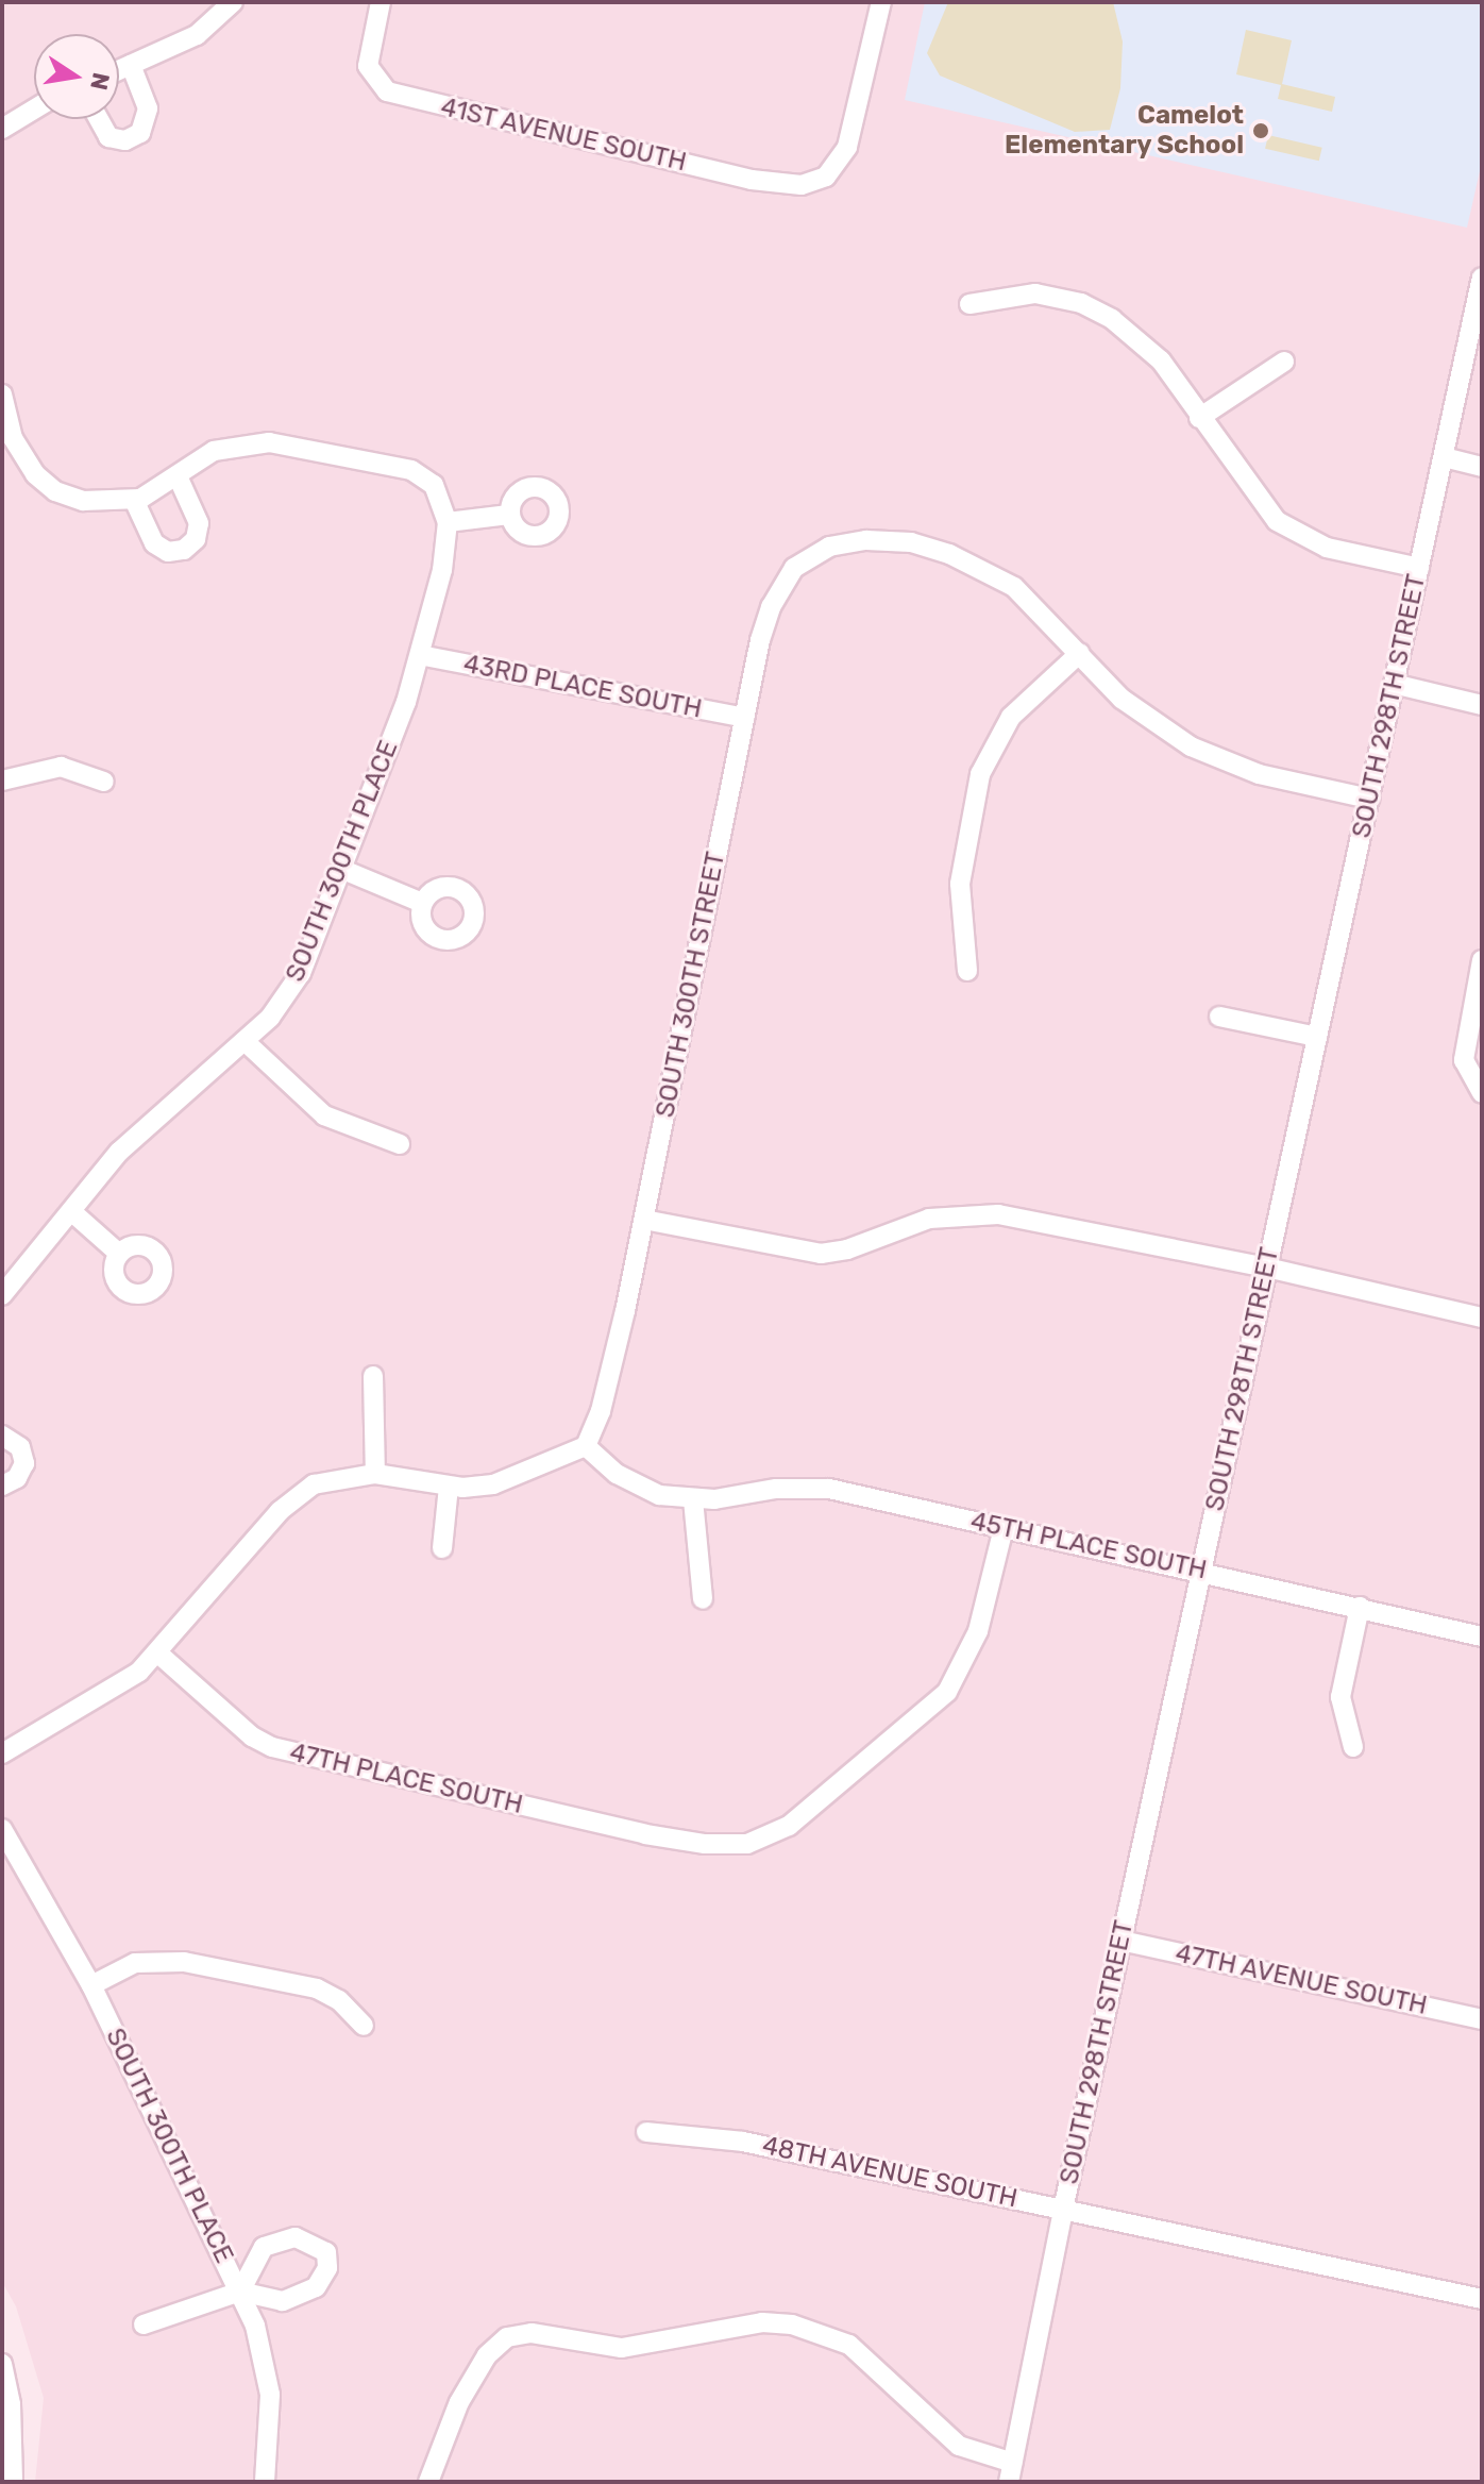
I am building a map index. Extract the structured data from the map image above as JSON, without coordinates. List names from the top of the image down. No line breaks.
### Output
{"streets":{"street":["41ST AVENUE SOUTH","43RD PLACE SOUTH","SOUTH 298TH STREET","SOUTH 300TH PLACE","SOUTH 300TH STREET","45TH PLACE SOUTH","47TH PLACE SOUTH","47TH AVENUE SOUTH","48TH AVENUE SOUTH"]},"crossings":[["43RD PLACE SOUTH","SOUTH 300TH PLACE"],["43RD PLACE SOUTH","SOUTH 300TH STREET"],["SOUTH 298TH STREET","45TH PLACE SOUTH"],["SOUTH 298TH STREET","47TH AVENUE SOUTH"],["SOUTH 298TH STREET","48TH AVENUE SOUTH"],["SOUTH 300TH STREET","45TH PLACE SOUTH"],["45TH PLACE SOUTH","47TH PLACE SOUTH"]],"places":["Camelot Elementary School"],"north":"right"}
